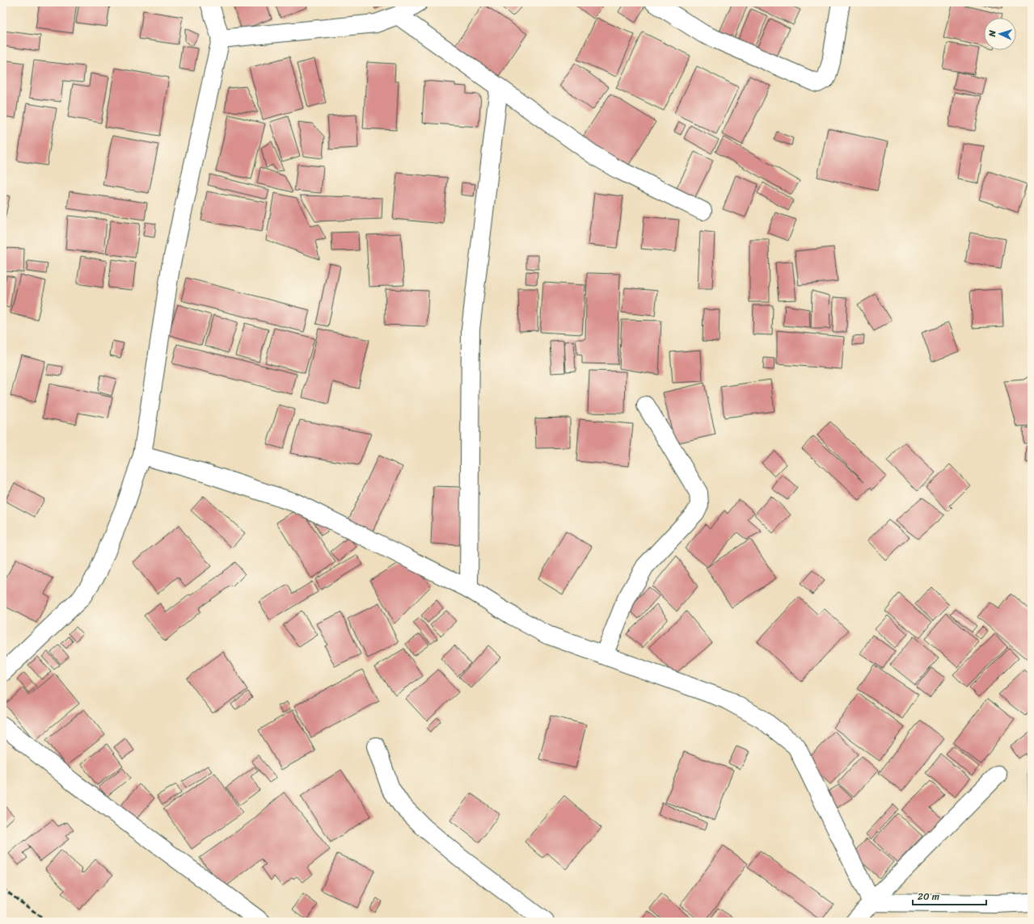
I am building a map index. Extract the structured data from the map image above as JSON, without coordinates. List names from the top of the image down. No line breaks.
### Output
{"scale_bar":"20 m","north":"left"}
